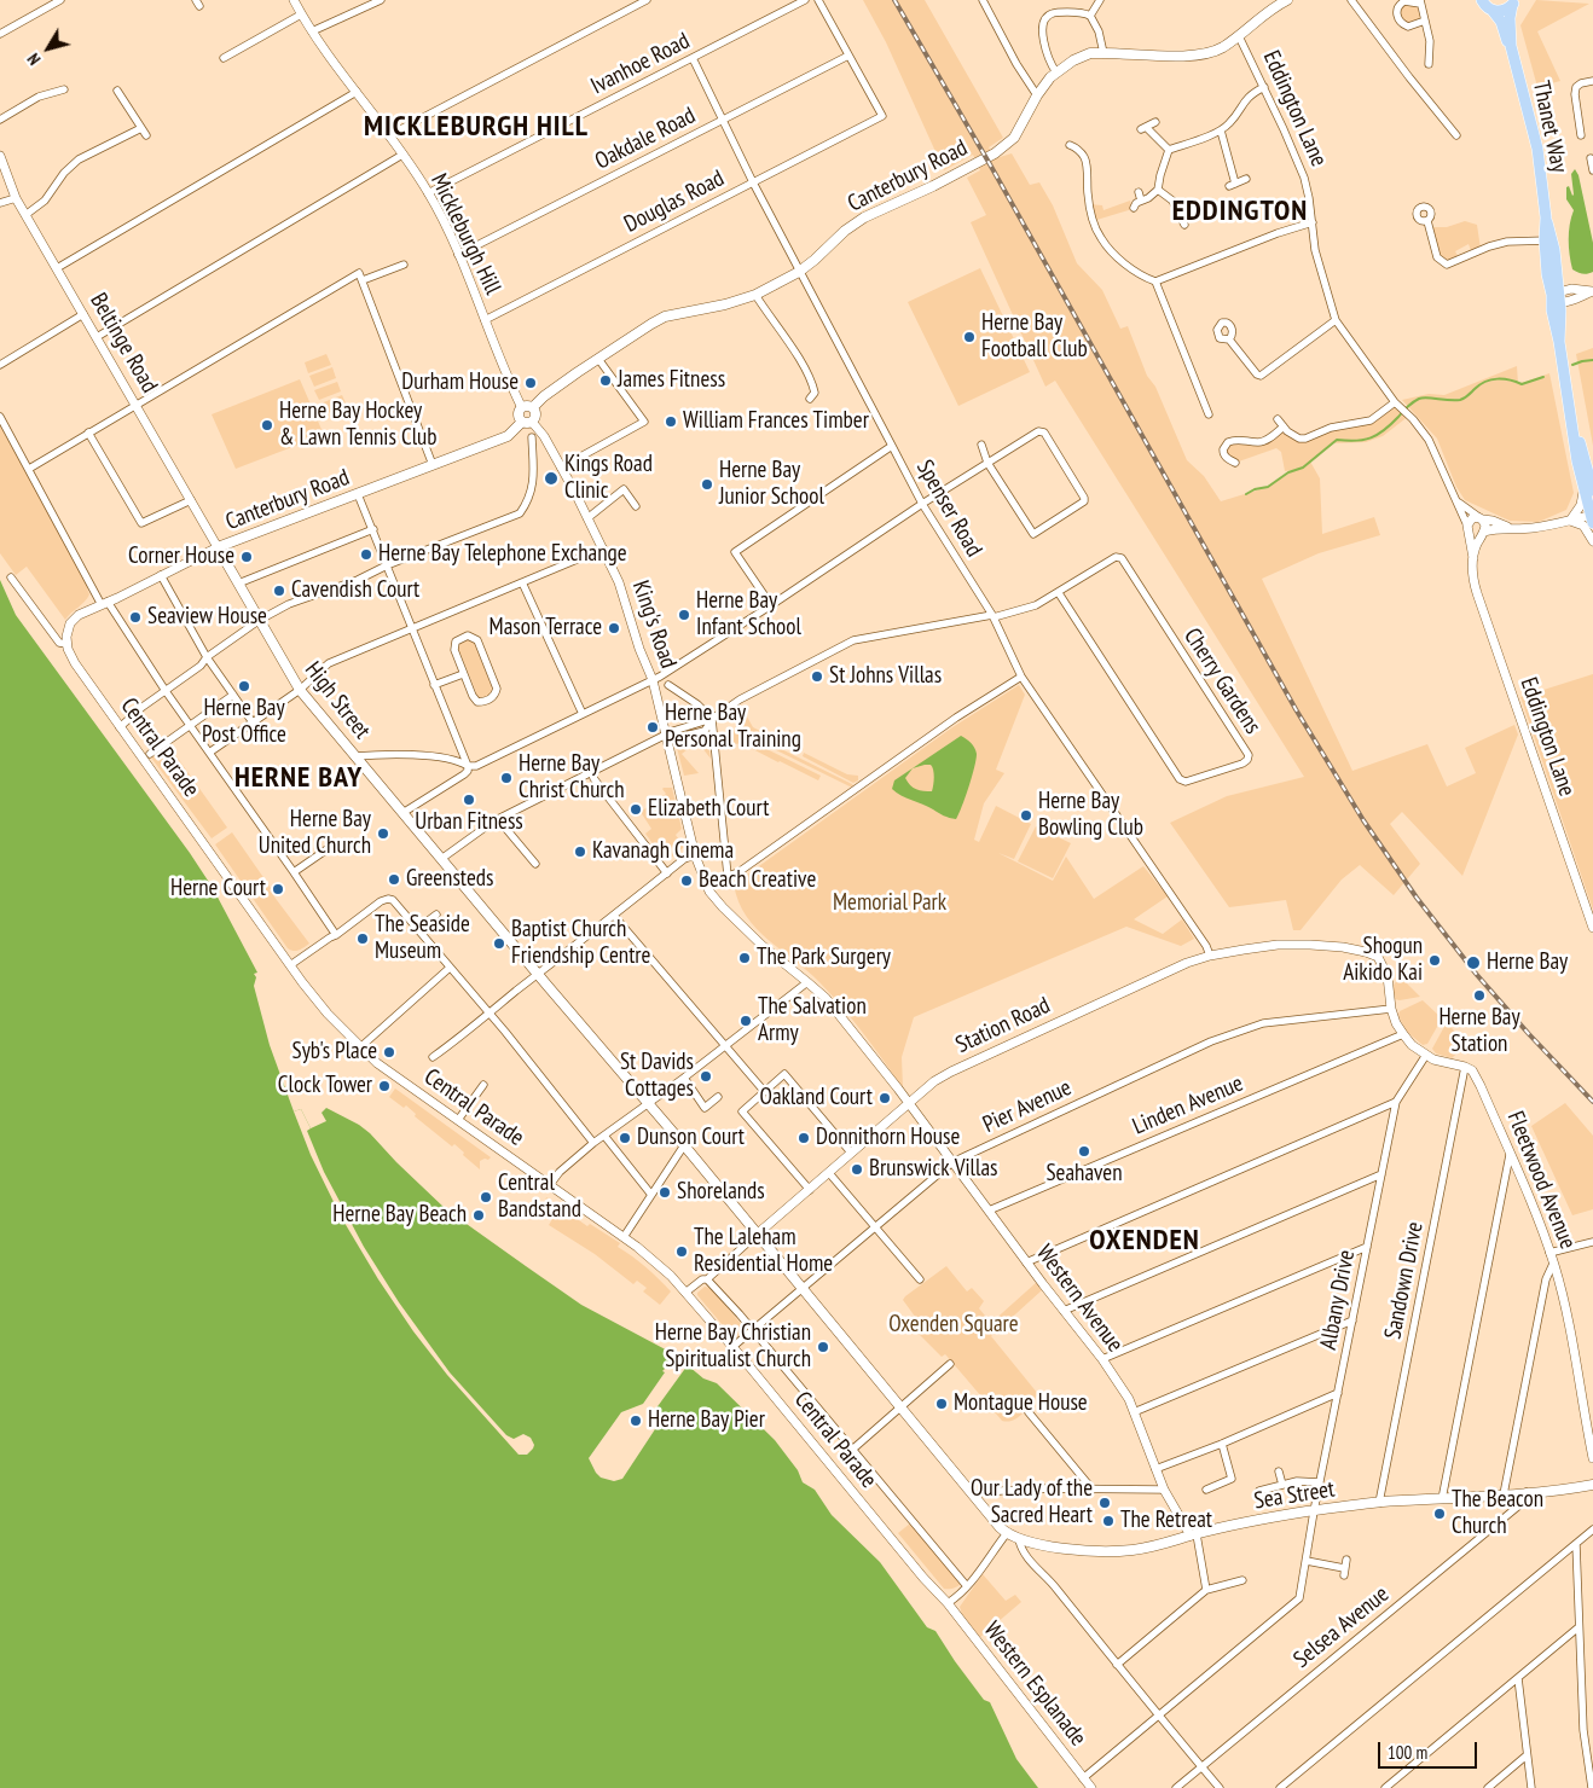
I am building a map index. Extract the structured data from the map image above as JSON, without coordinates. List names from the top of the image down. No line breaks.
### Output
{"streets":{"main road":["Thanet Way","Canterbury Road","High Street","Sea Street"],"street":["Ivanhoe Road","Eddington Lane","Oakdale Road","Douglas Road","Mickleburgh Hill","Beltinge Road","Spenser Road","King's Road","Cherry Gardens","Central Parade","Station Road","Linden Avenue","Pier Avenue","Fleetwood Avenue","Sandown Drive","Western Avenue","Albany Drive","Selsea Avenue","Western Esplanade"]},"crossings":[["Ivanhoe Road","Mickleburgh Hill"],["Ivanhoe Road","Spenser Road"],["Eddington Lane","Canterbury Road"],["Oakdale Road","Douglas Road"],["Oakdale Road","Mickleburgh Hill"],["Oakdale Road","Spenser Road"],["Canterbury Road","Mickleburgh Hill"],["Canterbury Road","Beltinge Road"],["Canterbury Road","Spenser Road"],["Canterbury Road","King's Road"],["Canterbury Road","High Street"],["Douglas Road","Mickleburgh Hill"],["Douglas Road","Spenser Road"],["Mickleburgh Hill","King's Road"],["Beltinge Road","High Street"],["Spenser Road","Cherry Gardens"],["Spenser Road","Station Road"],["King's Road","Cherry Gardens"],["King's Road","Station Road"],["King's Road","Western Avenue"],["High Street","Station Road"],["High Street","Pier Avenue"],["High Street","Sea Street"],["Central Parade","Station Road"],["Central Parade","Pier Avenue"],["Central Parade","Western Esplanade"],["Station Road","Pier Avenue"],["Station Road","Western Avenue"],["Linden Avenue","Western Avenue"],["Pier Avenue","Western Avenue"],["Fleetwood Avenue","Sandown Drive"],["Sandown Drive","Sea Street"],["Western Avenue","Sea Street"],["Albany Drive","Sea Street"],["Albany Drive","Western Esplanade"],["Sea Street","Selsea Avenue"]],"districts":["MICKLEBURGH HILL","EDDINGTON","HERNE BAY","OXENDEN"],"parks":["Memorial Park","Oxenden Square"],"places":["Herne Bay Football Club","James Fitness","Durham House","William Frances Timber","Herne Bay Hockey & Lawn Tennis Club","Kings Road Clinic","Herne Bay Junior School","Herne Bay Telephone Exchange","Corner House","Cavendish Court","Herne Bay Infant School","Seaview House","Mason Terrace","St Johns Villas","Herne Bay Post Office","Herne Bay Personal Training","Herne Bay Christ Church","Urban Fitness","Elizabeth Court","Herne Bay Bowling Club","Herne Bay United Church","Kavanagh Cinema","Greensteds","Beach Creative","Herne Court","The Seaside Museum","Baptist Church Friendship Centre","The Park Surgery","Shogun Aikido Kai","Herne Bay","Herne Bay Station","The Salvation Army","Syb's Place","St Davids Cottages","Clock Tower","Oakland Court","Dunson Court","Donnithorn House","Seahaven","Brunswick Villas","Shorelands","Central Bandstand","Herne Bay Beach","The Laleham Residential Home","Herne Bay Christian Spiritualist Church","Montague House","Herne Bay Pier","Our Lady of the Sacred Heart","The Beacon Church","The Retreat"],"scale_bar":"100 m","north":"bottom left"}
